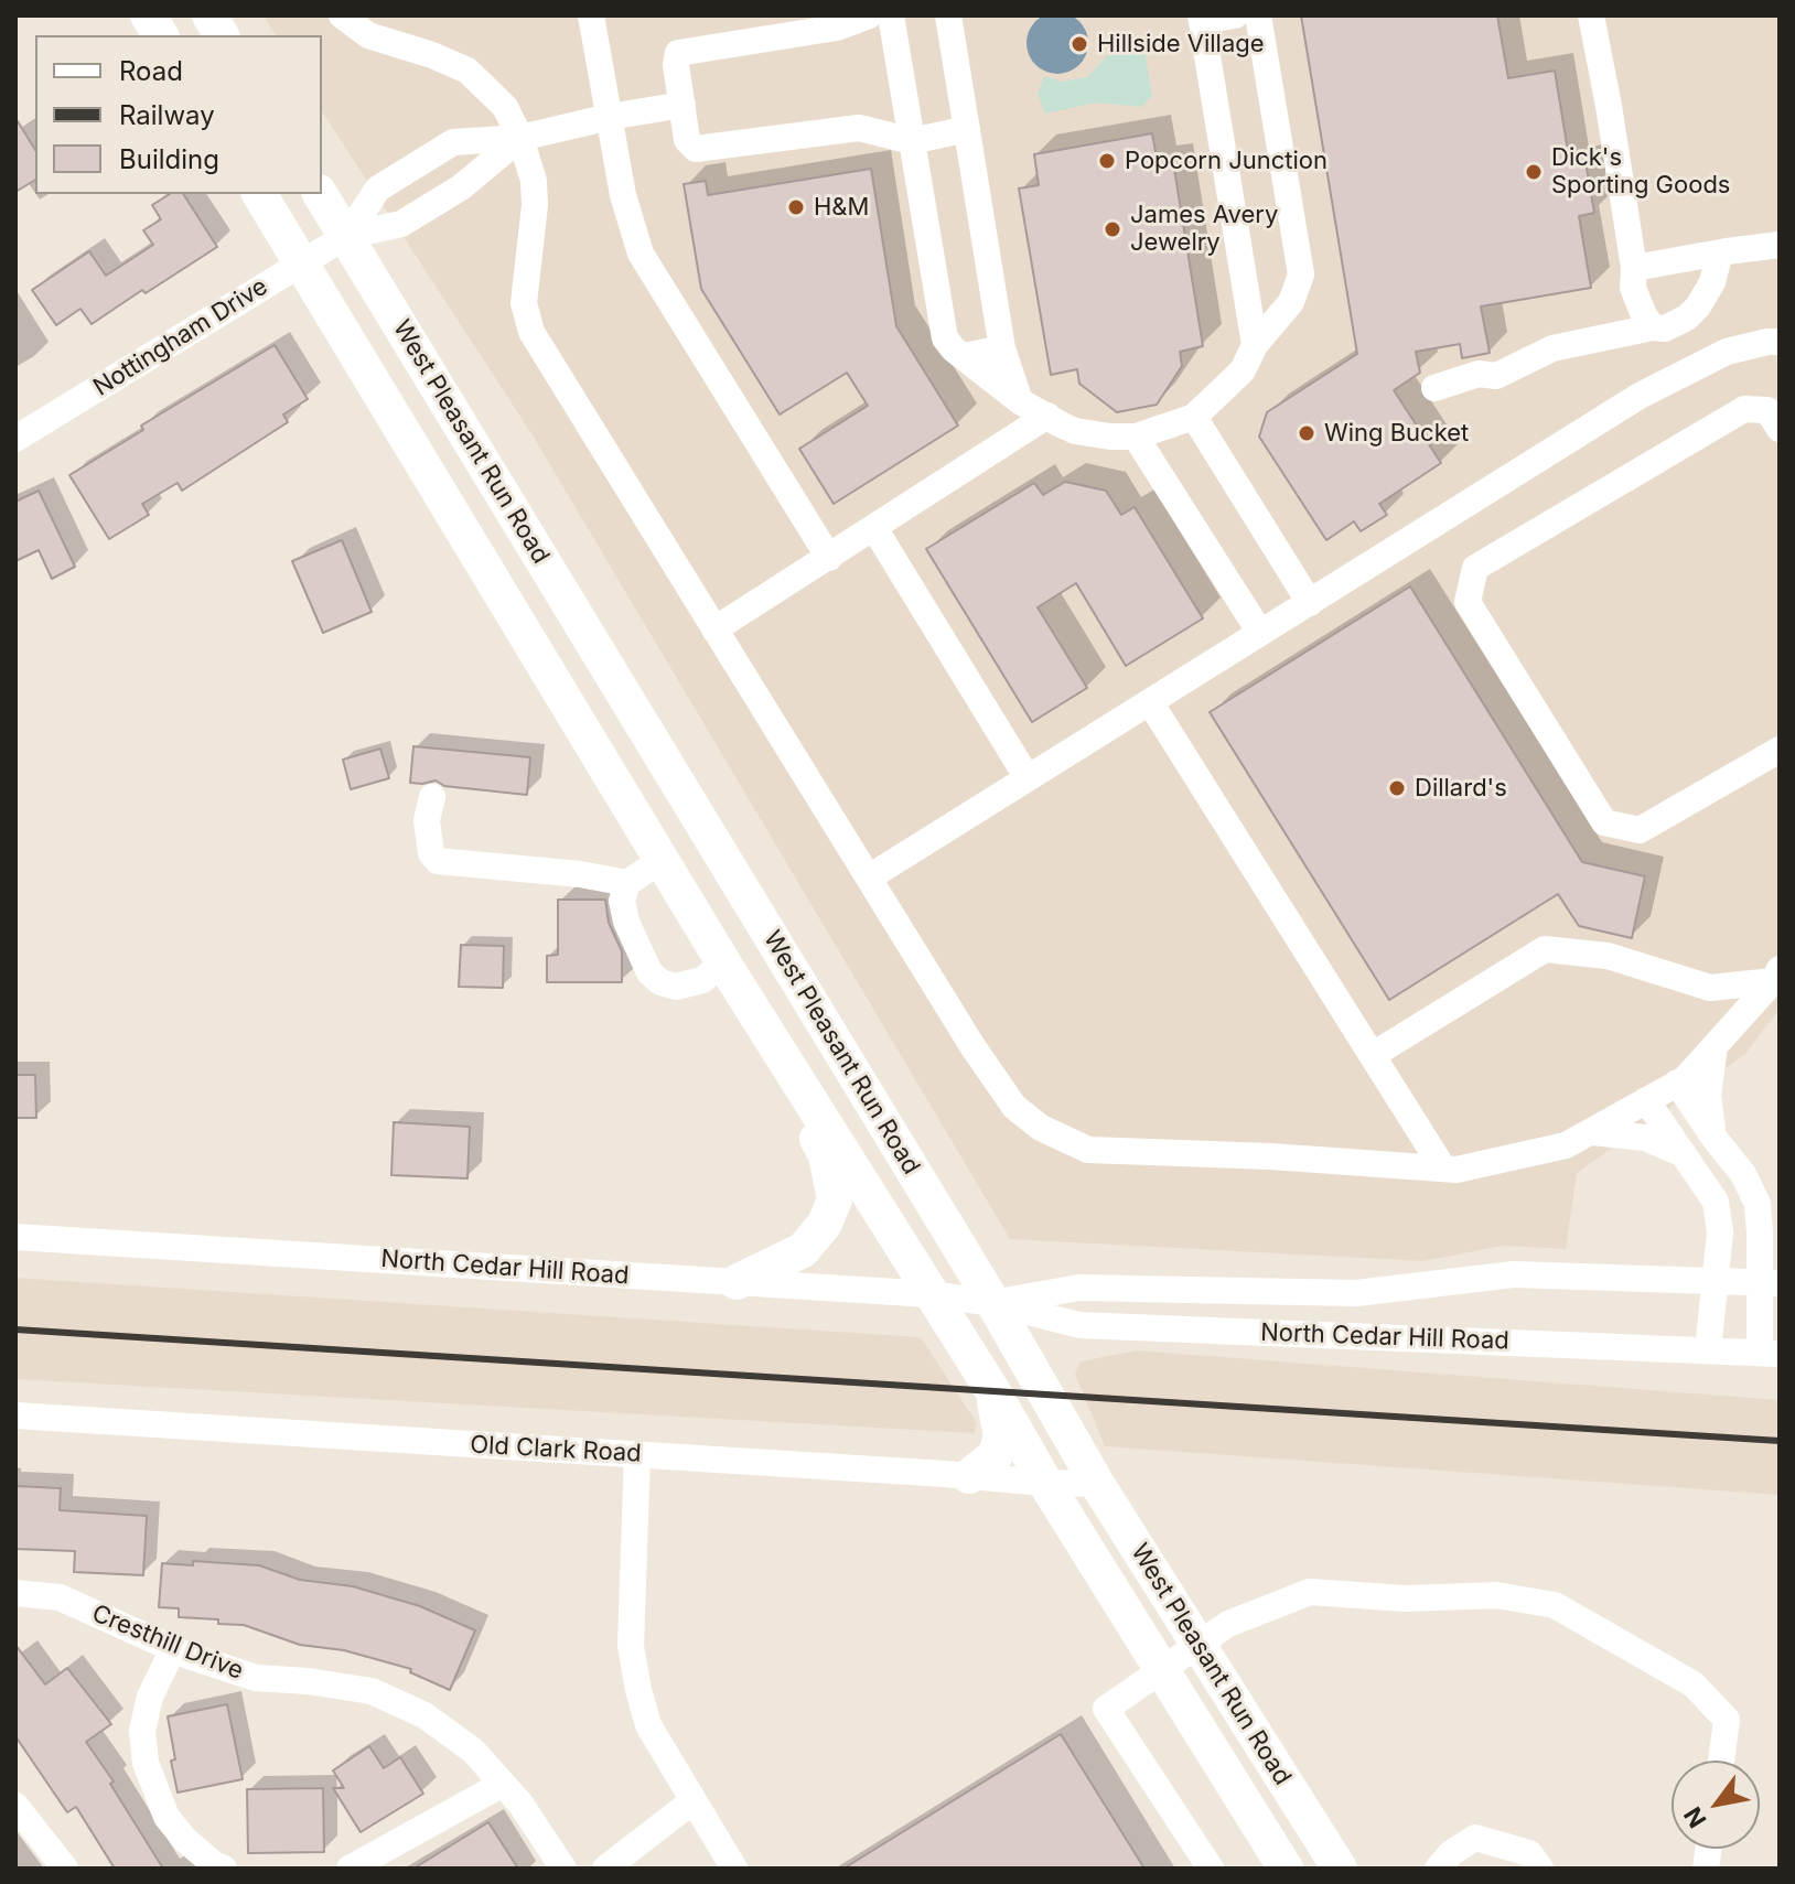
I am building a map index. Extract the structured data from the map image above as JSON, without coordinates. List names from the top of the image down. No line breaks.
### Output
{"streets":{"main road":["West Pleasant Run Road"],"street":["Nottingham Drive","North Cedar Hill Road","Old Clark Road","Cresthill Drive"]},"crossings":[["Nottingham Drive","West Pleasant Run Road"],["West Pleasant Run Road","North Cedar Hill Road"],["West Pleasant Run Road","Old Clark Road"]],"places":["Hillside Village","Popcorn Junction","Dick's Sporting Goods","H&M","James Avery Jewelry","Wing Bucket","Dillard's"],"legend":["Road","Railway","Building"],"north":"bottom left"}
